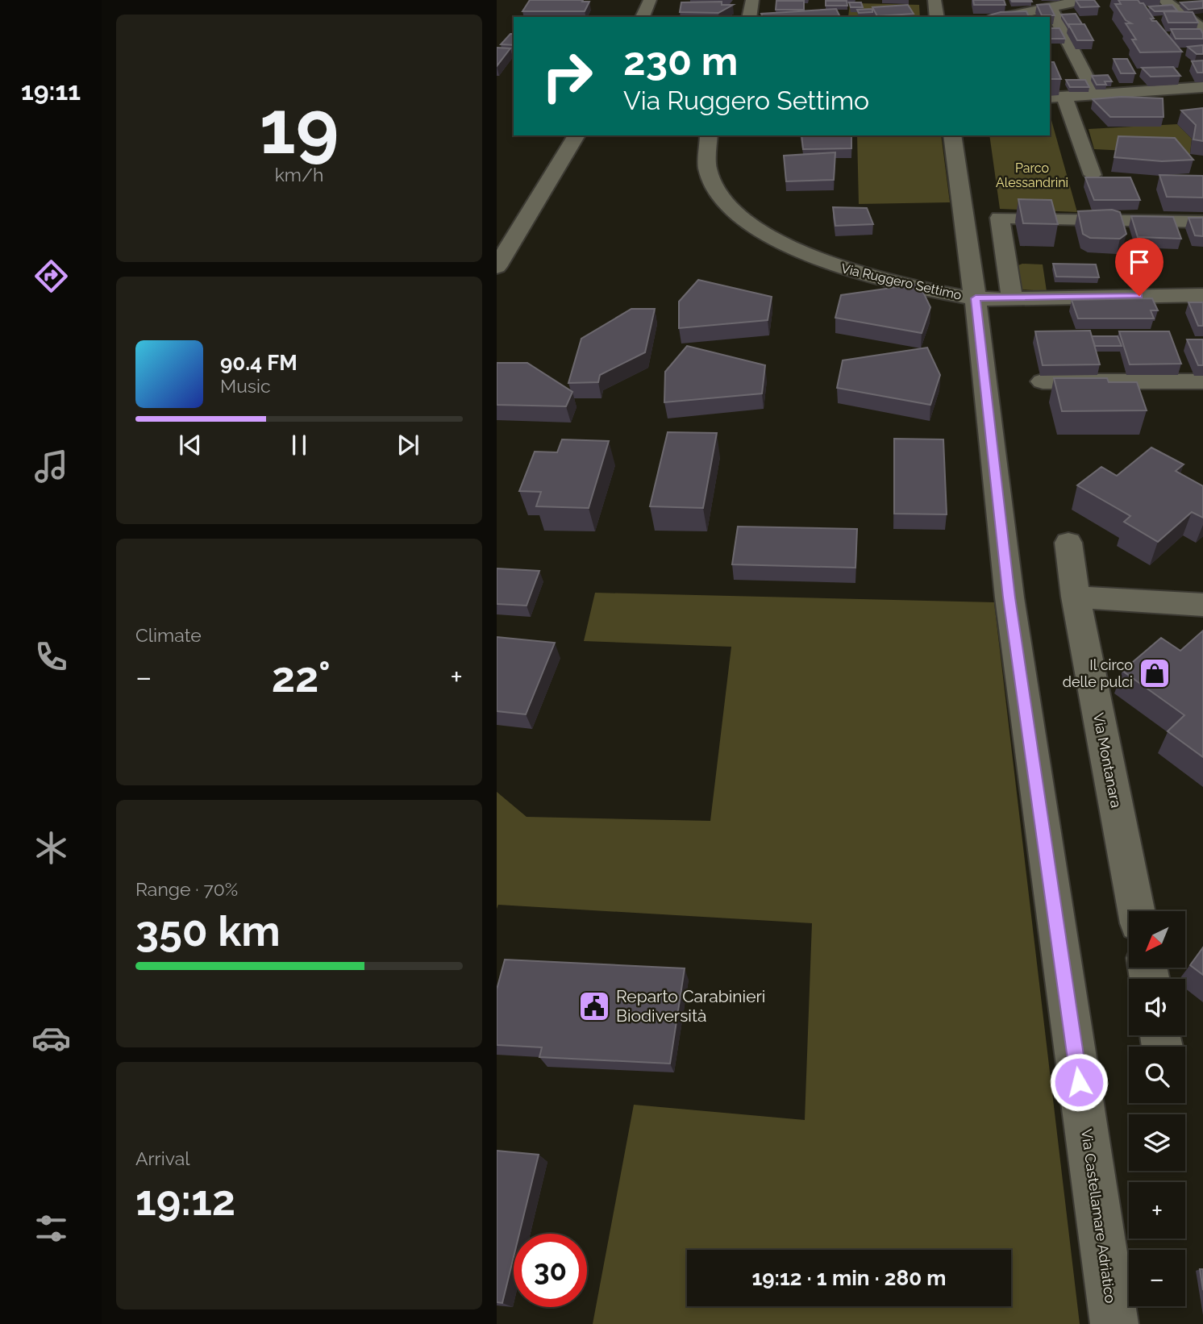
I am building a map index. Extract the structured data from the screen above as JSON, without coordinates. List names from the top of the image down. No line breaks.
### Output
{"streets":{"street":["Via Ruggero Settimo","Via Montanara","Via Castellamare Adriatico"]},"crossings":[["Via Ruggero Settimo","Via Castellamare Adriatico"]],"parks":["Parco Alessandrini"],"places":{"shop":["Il circo delle pulci"],"public building":["Reparto Carabinieri Biodiversità"]},"north":"bottom left","page":{"tabs":"19:11","tile":[["19","km/h"],"Climate",["Range · 70%","350 km"],["Arrival","19:12"]],"turn":["230 m","Via Ruggero Settimo"],"song":["90.4 FM","Music"],"heat":["−","22°","+"],"map_buttons":["+","−"],"limit":"30","trip":"19:12 · 1 min · 280 m"}}
